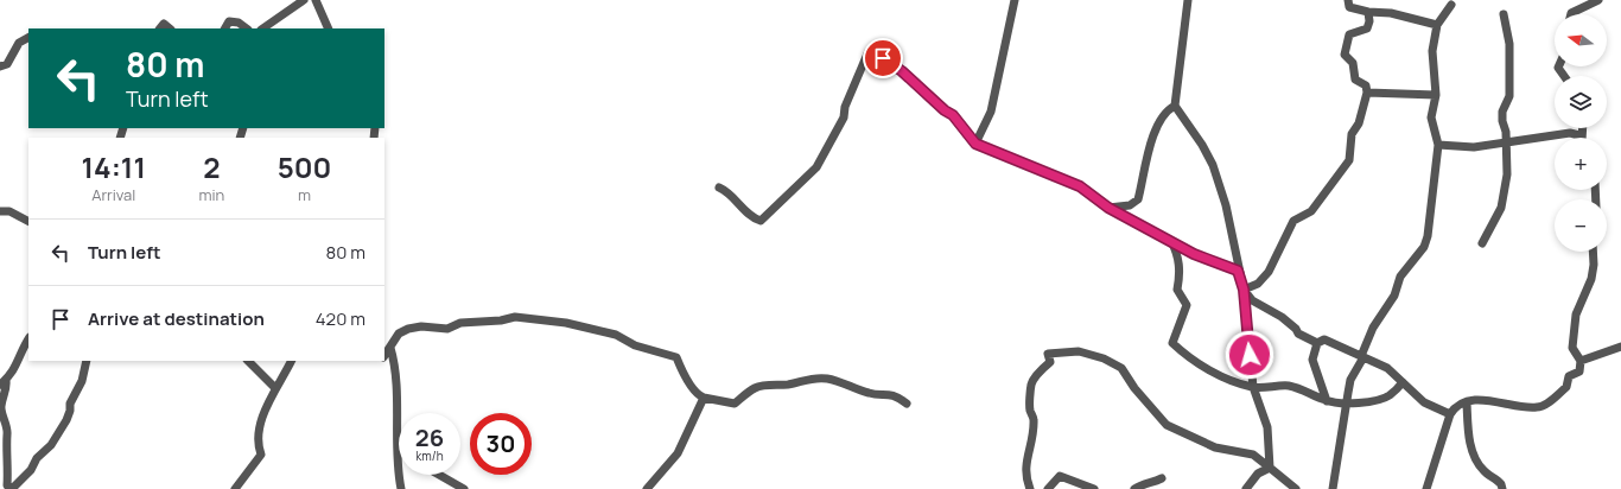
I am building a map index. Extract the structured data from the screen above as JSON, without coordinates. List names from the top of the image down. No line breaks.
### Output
{"north":"left","page":{"map_buttons":["+","−"],"turn":["80 m","Turn left"],"eta":["14:11","Arrival","2","min","500","m"],"list":[{"name":"Turn left","value":"80 m"},{"name":"Arrive at destination","value":"420 m"}],"speed":"26 km/h","limit":"30"}}
